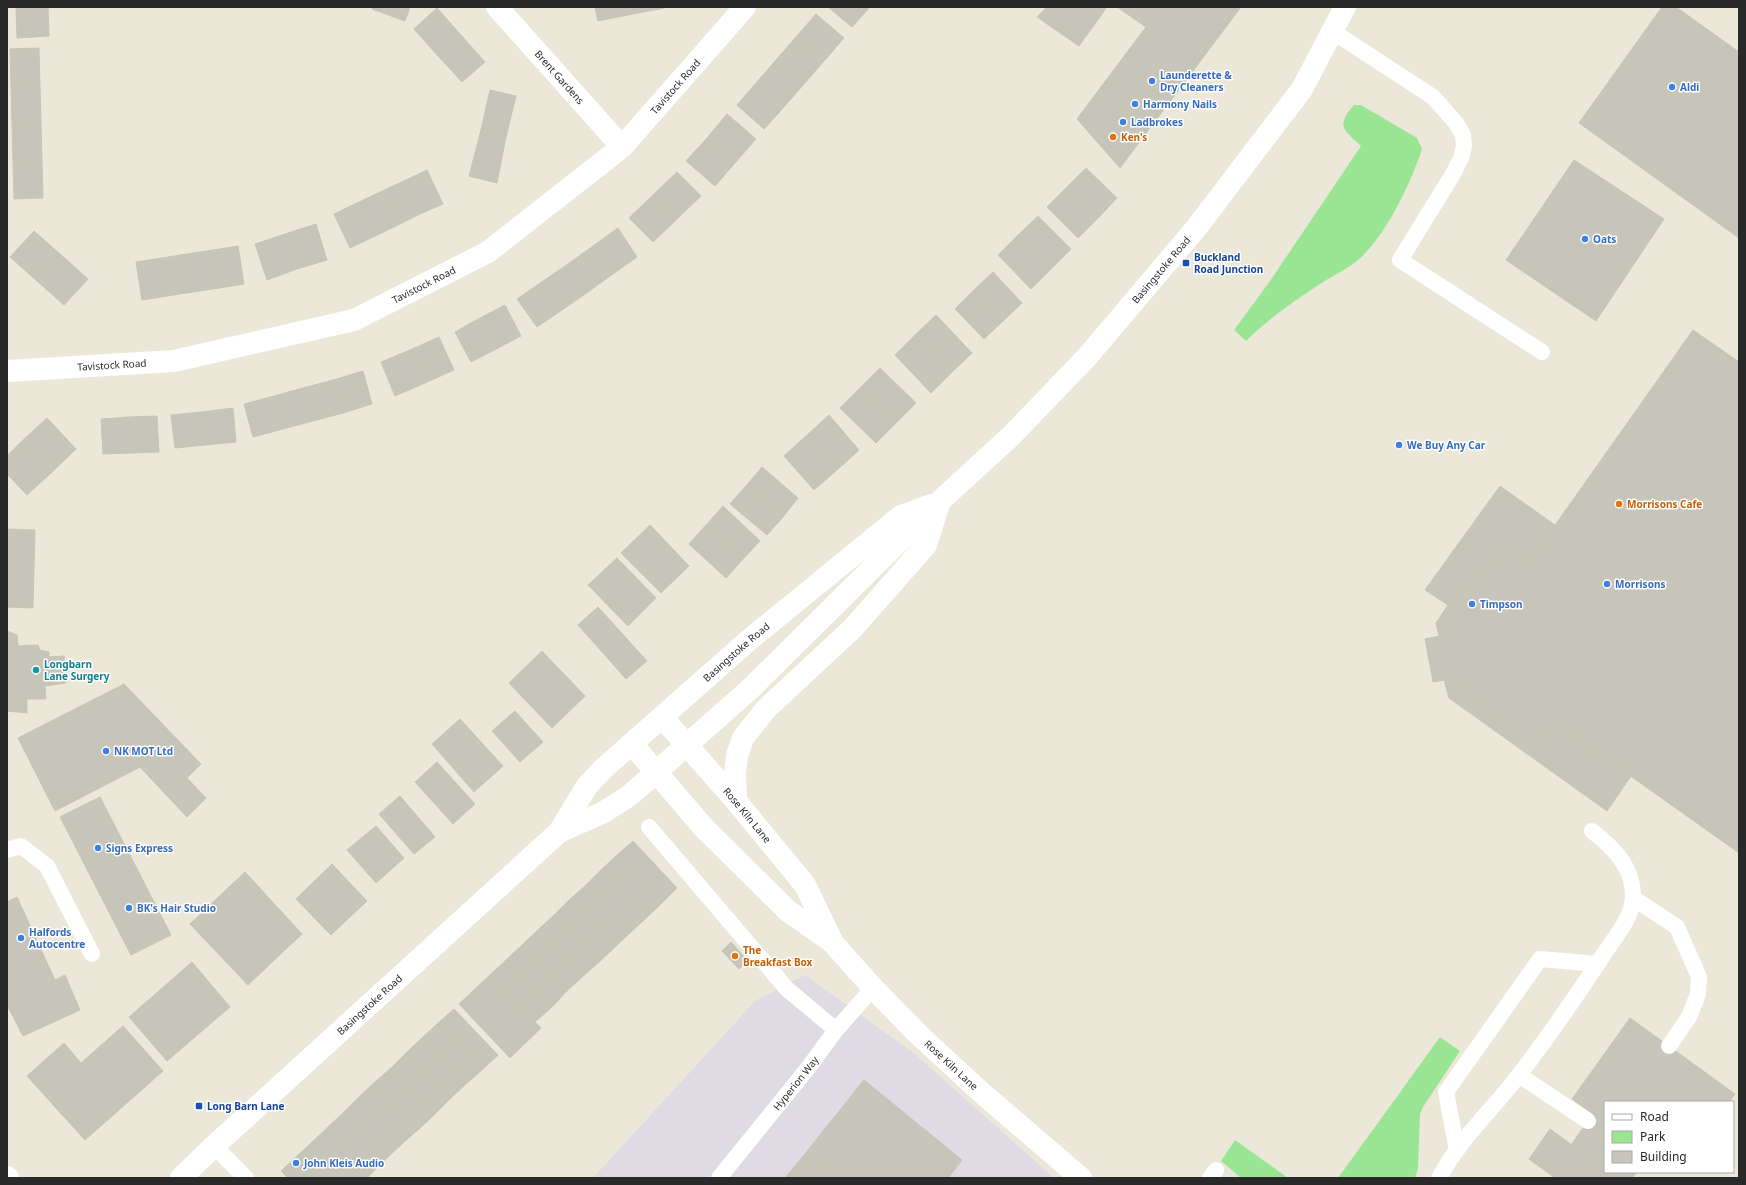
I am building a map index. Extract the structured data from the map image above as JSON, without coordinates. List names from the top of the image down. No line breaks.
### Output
{"streets":{"street":["Brent Gardens","Tavistock Road","Basingstoke Road","Rose Kiln Lane"],"lane":["Hyperion Way"]},"crossings":[["Brent Gardens","Tavistock Road"],["Basingstoke Road","Rose Kiln Lane"],["Rose Kiln Lane","Hyperion Way"]],"places":{"other":["Launderette & Dry Cleaners","Aldi","Harmony Nails","Ladbrokes","Ken's","Oats","We Buy Any Car","Morrisons Cafe","Morrisons","Timpson","Longbarn Lane Surgery","NK MOT Ltd","Signs Express","BK's Hair Studio","Halfords Autocentre","The Breakfast Box","John Kleis Audio"],"transit":["Buckland Road Junction","Long Barn Lane"]},"legend":["Road","Park","Building"]}
